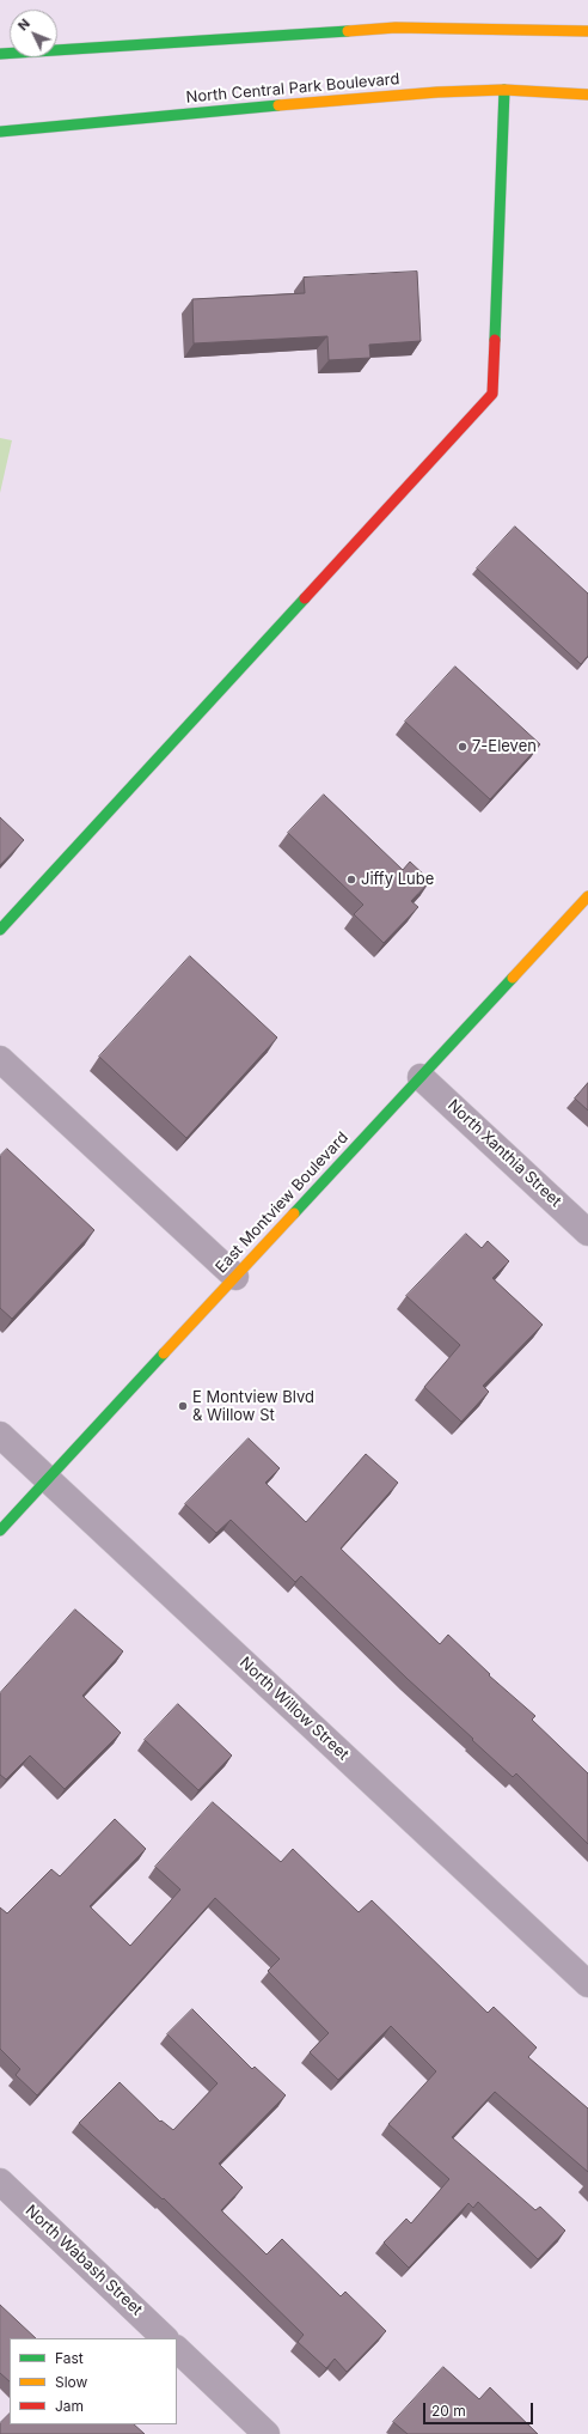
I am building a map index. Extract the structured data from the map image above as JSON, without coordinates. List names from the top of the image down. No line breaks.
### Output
{"streets":{"main road":["North Central Park Boulevard","East Montview Boulevard"],"street":["North Xanthia Street","North Willow Street","North Wabash Street"]},"crossings":[["North Xanthia Street","East Montview Boulevard"],["East Montview Boulevard","North Willow Street"]],"places":["7-Eleven","Jiffy Lube","E Montview Blvd & Willow St"],"legend":["Fast","Slow","Jam"],"scale_bar":"20 m","north":"top left"}
